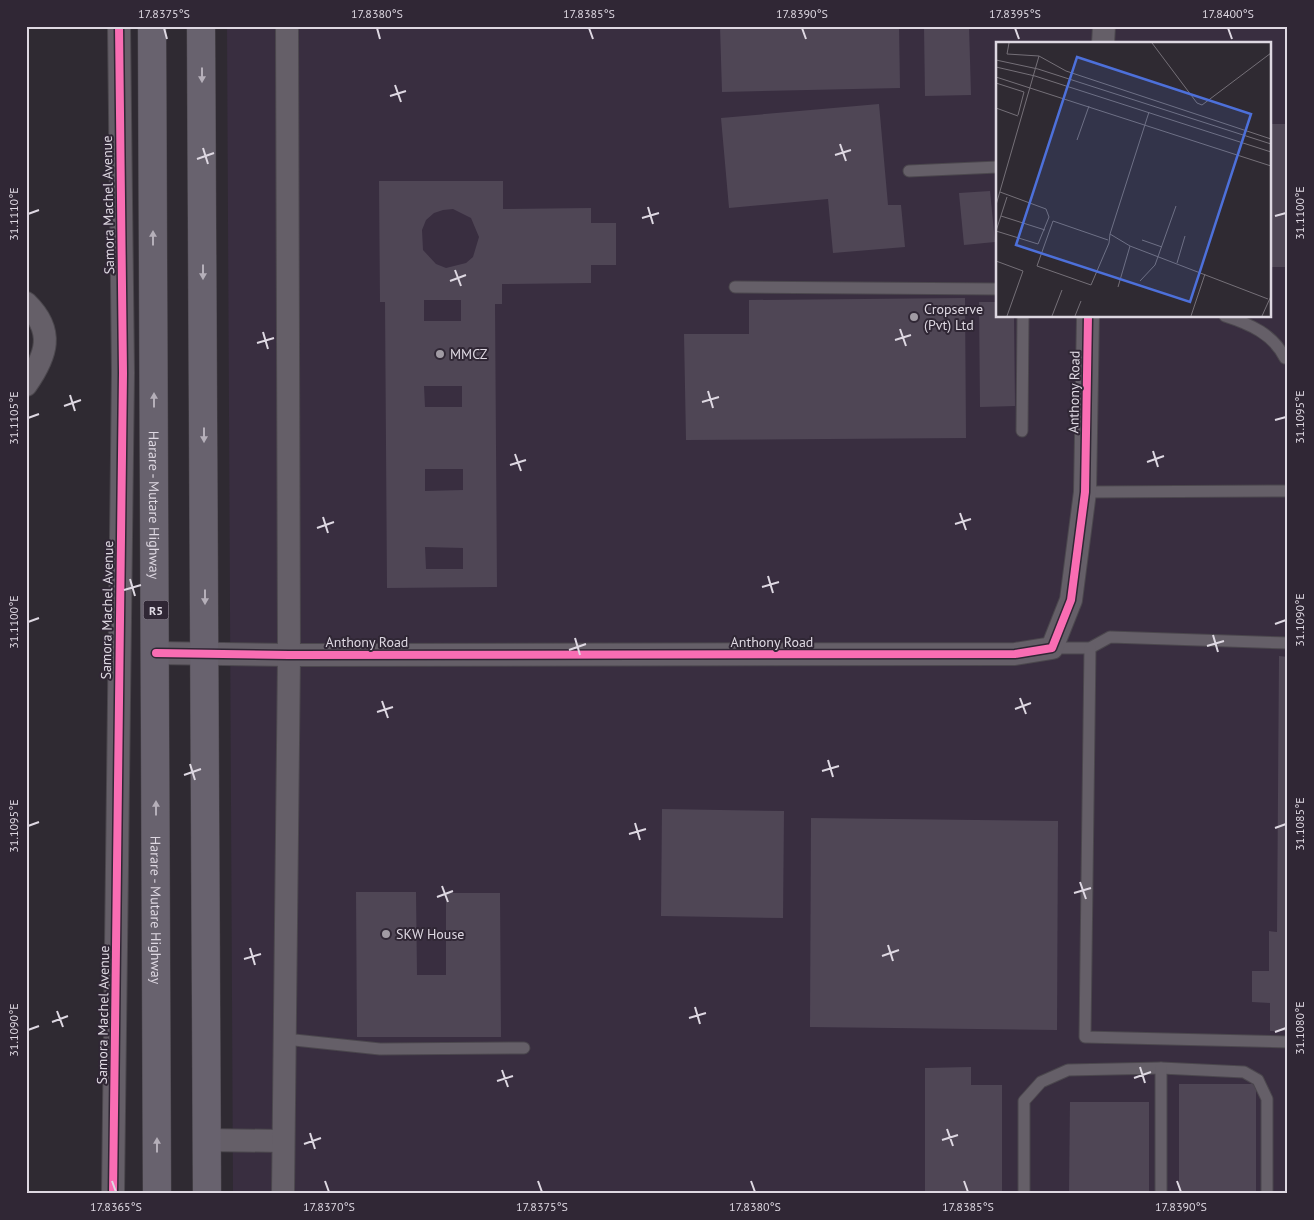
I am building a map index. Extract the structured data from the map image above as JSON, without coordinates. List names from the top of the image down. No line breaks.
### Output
{"streets":{"highway":["Harare - Mutare Highway","R5"],"street":["Samora Machel Avenue","Anthony Road"]},"crossings":[["Anthony Road","Harare - Mutare Highway"]],"places":["Cropserve (Pvt) Ltd","MMCZ","SKW House"],"coordinates":["17.8375°S","17.8380°S","17.8385°S","17.8390°S","17.8395°S","17.8400°S","31.1100°E","31.1110°E","31.1095°E","31.1105°E","31.1090°E","31.1085°E","31.1080°E","17.8365°S","17.8370°S"]}
